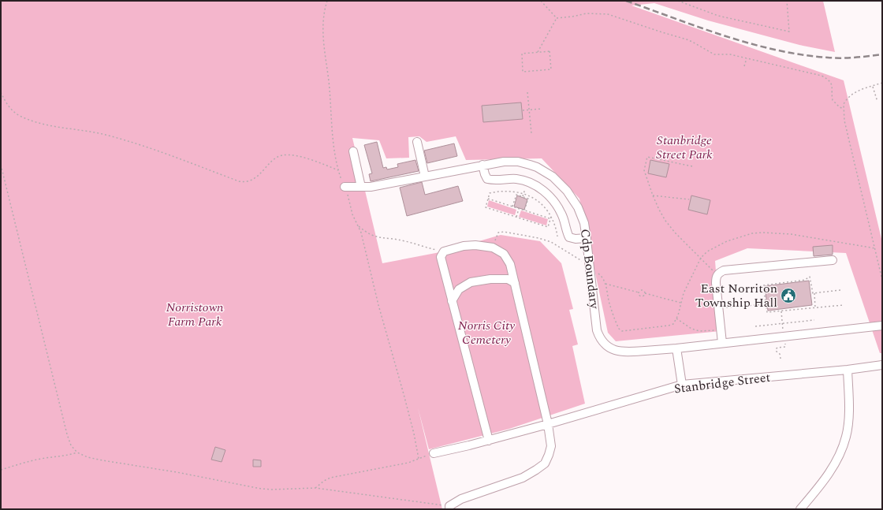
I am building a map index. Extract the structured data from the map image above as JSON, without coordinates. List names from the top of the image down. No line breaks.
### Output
{"streets":{"street":["Cdp Boundary","Stanbridge Street"]},"parks":["Stanbridge Street Park","Norristown Farm Park","Norris City Cemetery"],"places":{"public building":["East Norriton Township Hall"]}}
